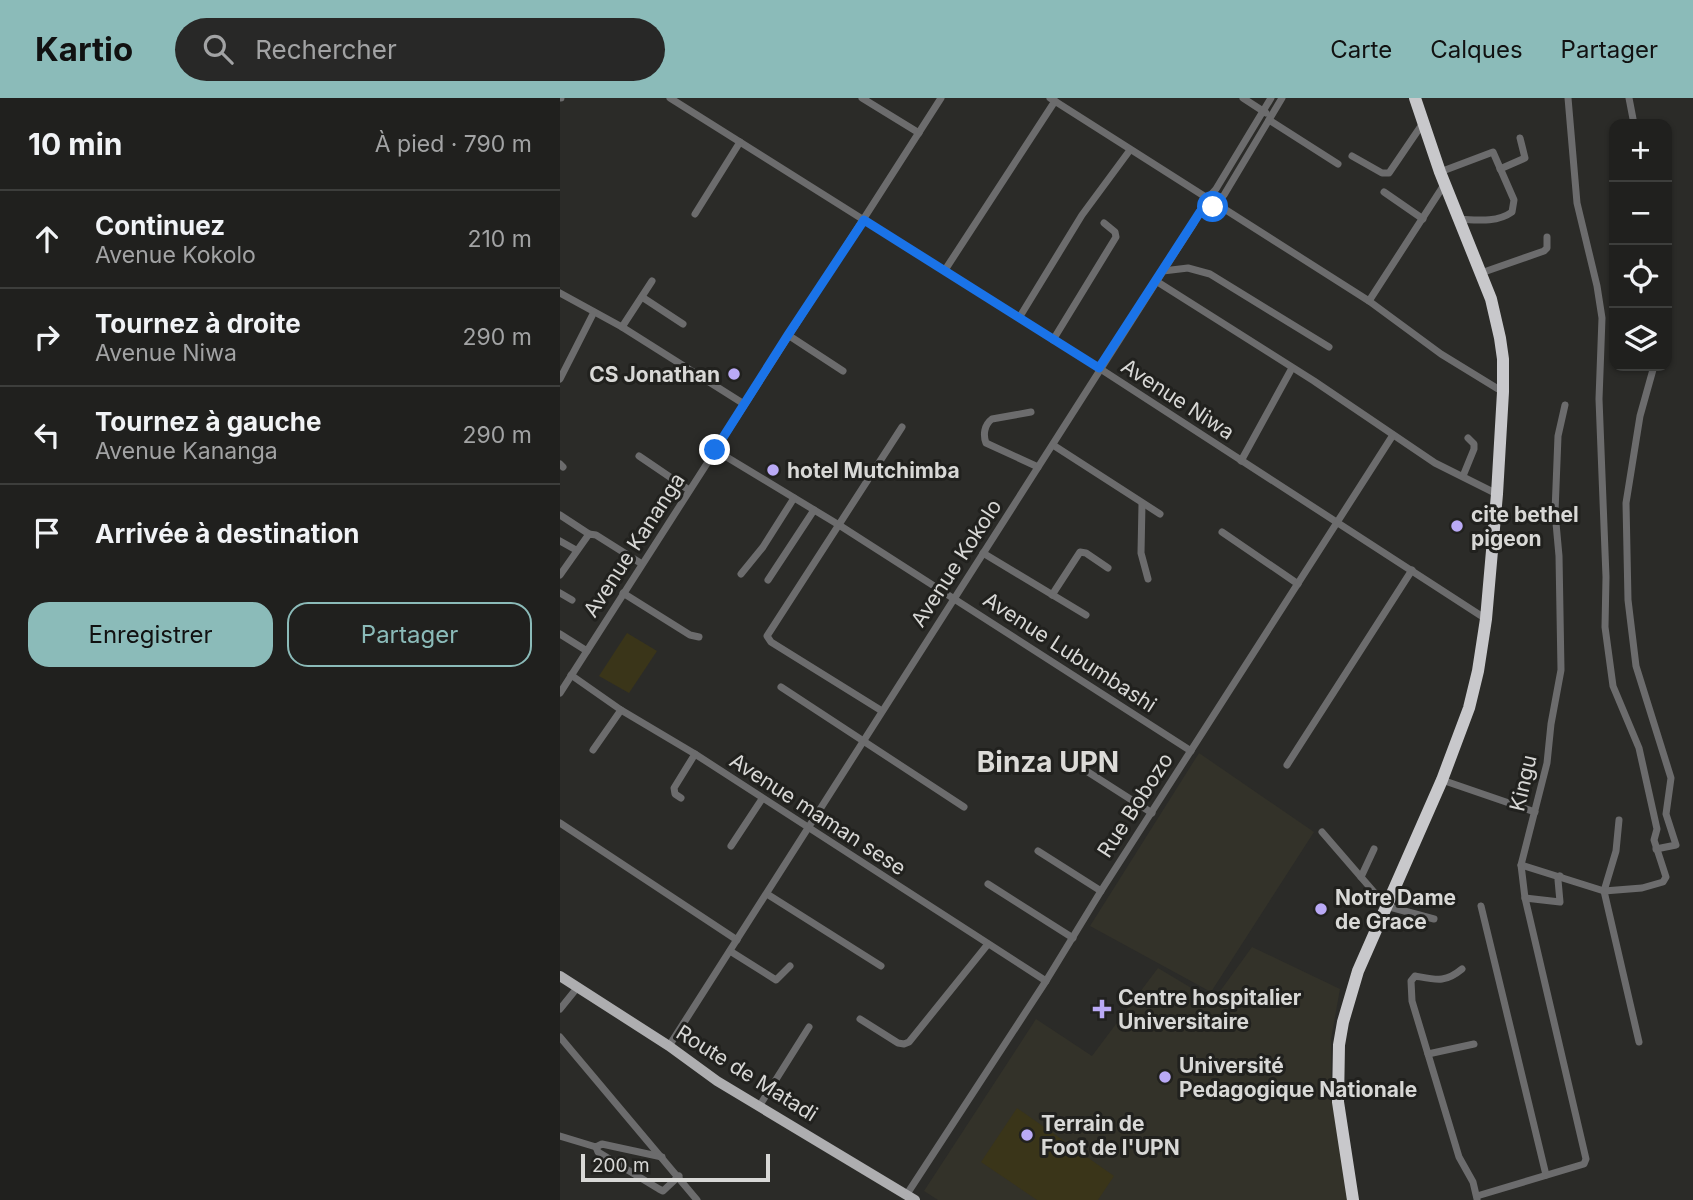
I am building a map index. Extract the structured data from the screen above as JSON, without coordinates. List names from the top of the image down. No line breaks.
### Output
{"streets":{"main road":["Route de Matadi"],"street":["Avenue Niwa","Avenue Kananga","Avenue Kokolo","Avenue Lubumbashi","Kingu","Rue Bobozo","Avenue maman sese"]},"crossings":[["Avenue Niwa","Avenue Kananga"],["Avenue Niwa","Avenue Kokolo"],["Avenue Niwa","Rue Bobozo"],["Avenue Kananga","Avenue Lubumbashi"],["Avenue Kananga","Avenue maman sese"],["Avenue Kokolo","Avenue Lubumbashi"],["Avenue Kokolo","Avenue maman sese"],["Avenue Kokolo","Route de Matadi"],["Avenue Lubumbashi","Rue Bobozo"],["Rue Bobozo","Avenue maman sese"],["Rue Bobozo","Route de Matadi"]],"districts":["Binza UPN"],"places":{"other":["CS Jonathan","hotel Mutchimba","cite bethel pigeon","Notre Dame de Grace","Université Pedagogique Nationale","Terrain de Foot de l'UPN"],"health":["Centre hospitalier Universitaire"]},"scale_bar":"200 m","page":{"header":"Kartio","search":"Rechercher","nav":["Carte","Calques","Partager"],"heading":["10 min","À pied · 790 m"],"map_buttons":["+","−"],"list":[["Continuez","Avenue Kokolo","210 m"],["Tournez à droite","Avenue Niwa","290 m"],["Tournez à gauche","Avenue Kananga","290 m"],"Arrivée à destination"],"buttons":["Enregistrer","Partager"],"scale":"200 m"}}
